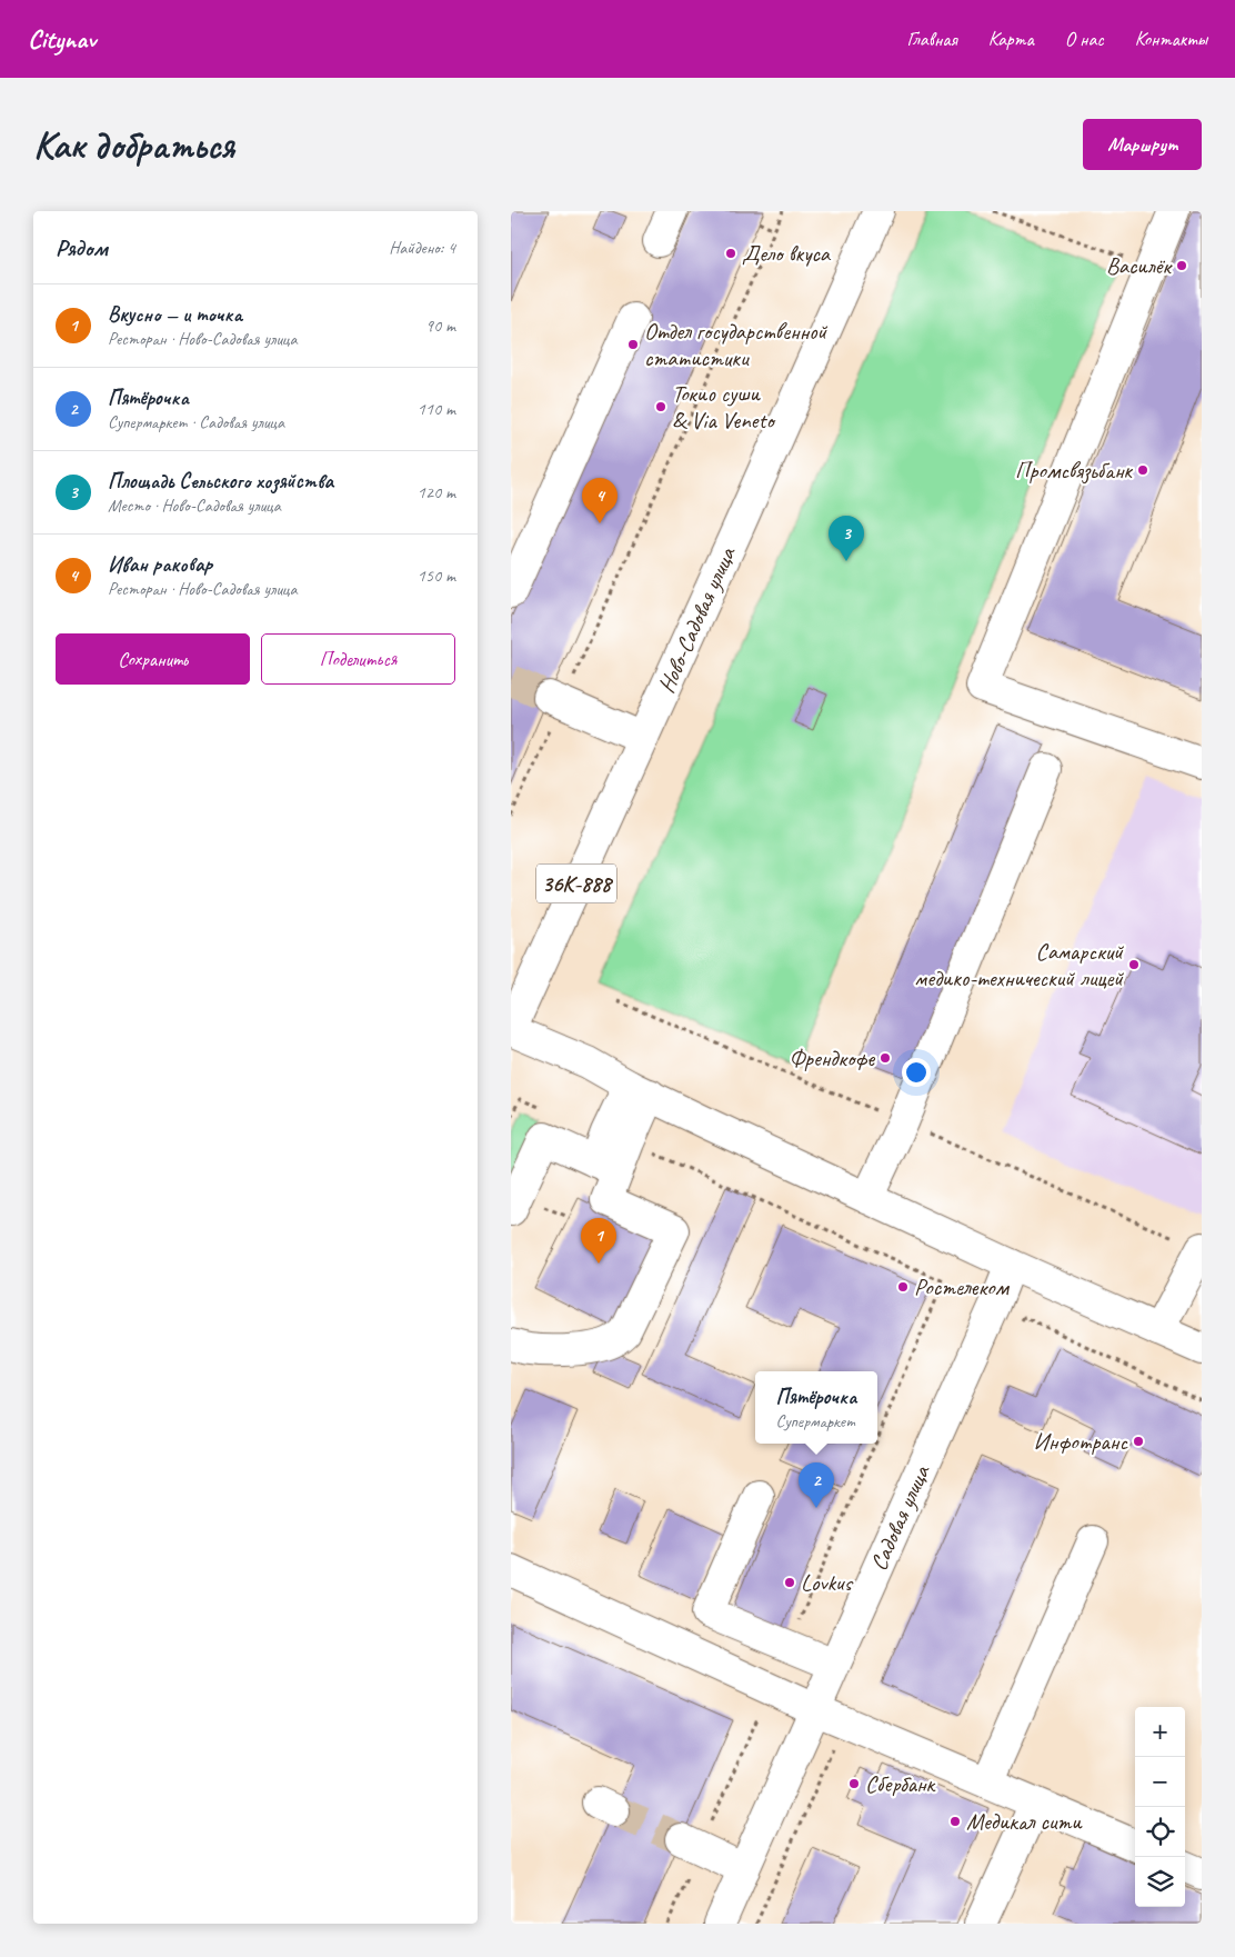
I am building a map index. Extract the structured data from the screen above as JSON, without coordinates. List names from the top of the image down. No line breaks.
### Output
{"streets":{"main road":["Ново-Садовая улица","36К-888","Садовая улица"]},"places":["Дело вкуса","Василёк","Отдел государственной статистики","Токио суши & Via Veneto","Промсвязьбанк","Самарский медико-технический лицей","Френдкофе","Ростелеком","Инфотранс","Lovkus","Сбербанк","Медикал сити"],"page":{"header":"Citynav","nav":["Главная","Карта","О нас","Контакты"],"buttons":["Маршрут",["Сохранить","Поделиться"]],"title":"Как добраться","heading":["Рядом","Найдено: 4"],"list":[{"mark":"1","name":"Вкусно — и точка","note":"Ресторан · Ново-Садовая улица","value":"90 m"},{"mark":"2","name":"Пятёрочка","note":"Супермаркет · Садовая улица","value":"110 m"},{"mark":"3","name":"Площадь Сельского хозяйства","note":"Место · Ново-Садовая улица","value":"120 m"},{"mark":"4","name":"Иван раковар","note":"Ресторан · Ново-Садовая улица","value":"150 m"}],"pins":["4","3","1","2"],"popup":["Пятёрочка","Супермаркет"],"map_buttons":["+","−"]}}
